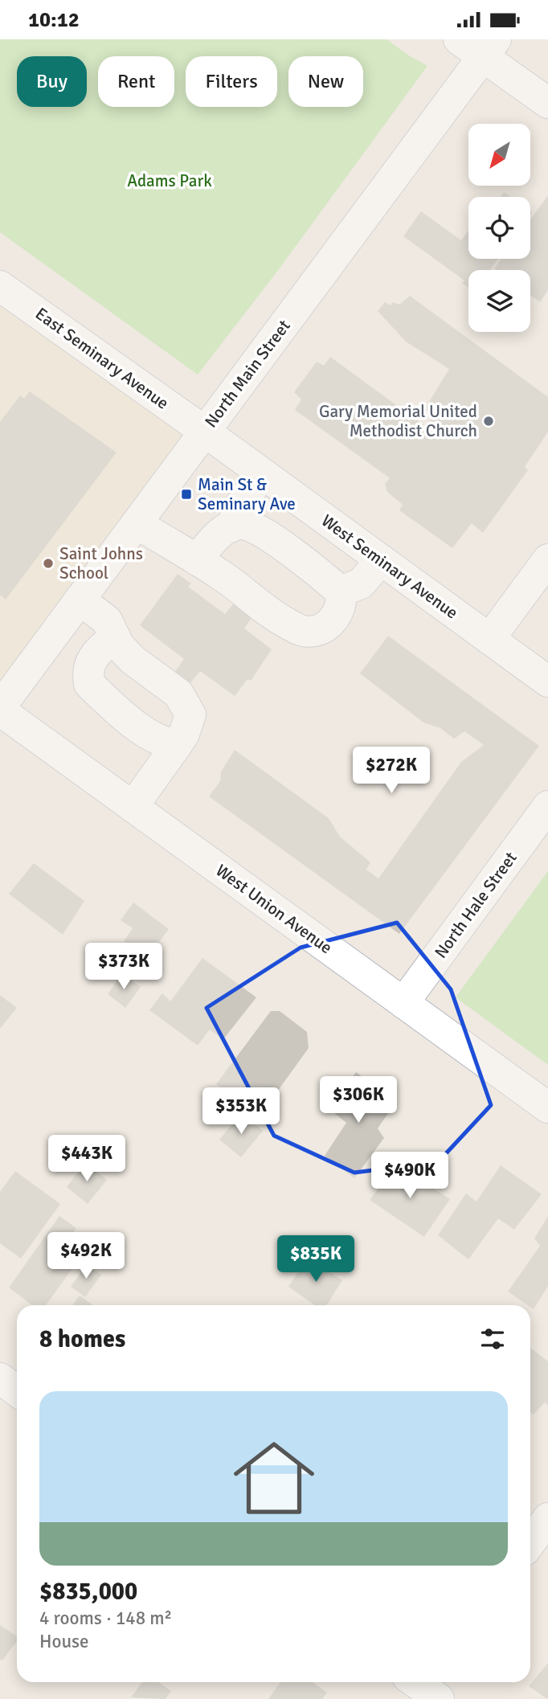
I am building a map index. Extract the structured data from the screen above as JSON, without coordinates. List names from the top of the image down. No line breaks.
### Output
{"streets":{"street":["East Seminary Avenue","North Main Street","West Seminary Avenue","North Hale Street","West Union Avenue"]},"crossings":[["East Seminary Avenue","North Main Street"],["East Seminary Avenue","West Seminary Avenue"],["North Main Street","West Seminary Avenue"],["North Main Street","West Union Avenue"],["North Hale Street","West Union Avenue"]],"parks":["Adams Park"],"places":{"other":["Gary Memorial United Methodist Church","Saint Johns School"],"transit":["Main St & Seminary Ave"]},"north":"bottom left","page":{"status":"10:12","chip":["Buy","Rent","Filters","New"],"price":["$272K","$373K","$306K","$353K","$443K","$490K","$492K","$835K"],"heading":"8 homes","list":[{"name":"$835,000","note":"4 rooms · 148 m² · House"}]}}
